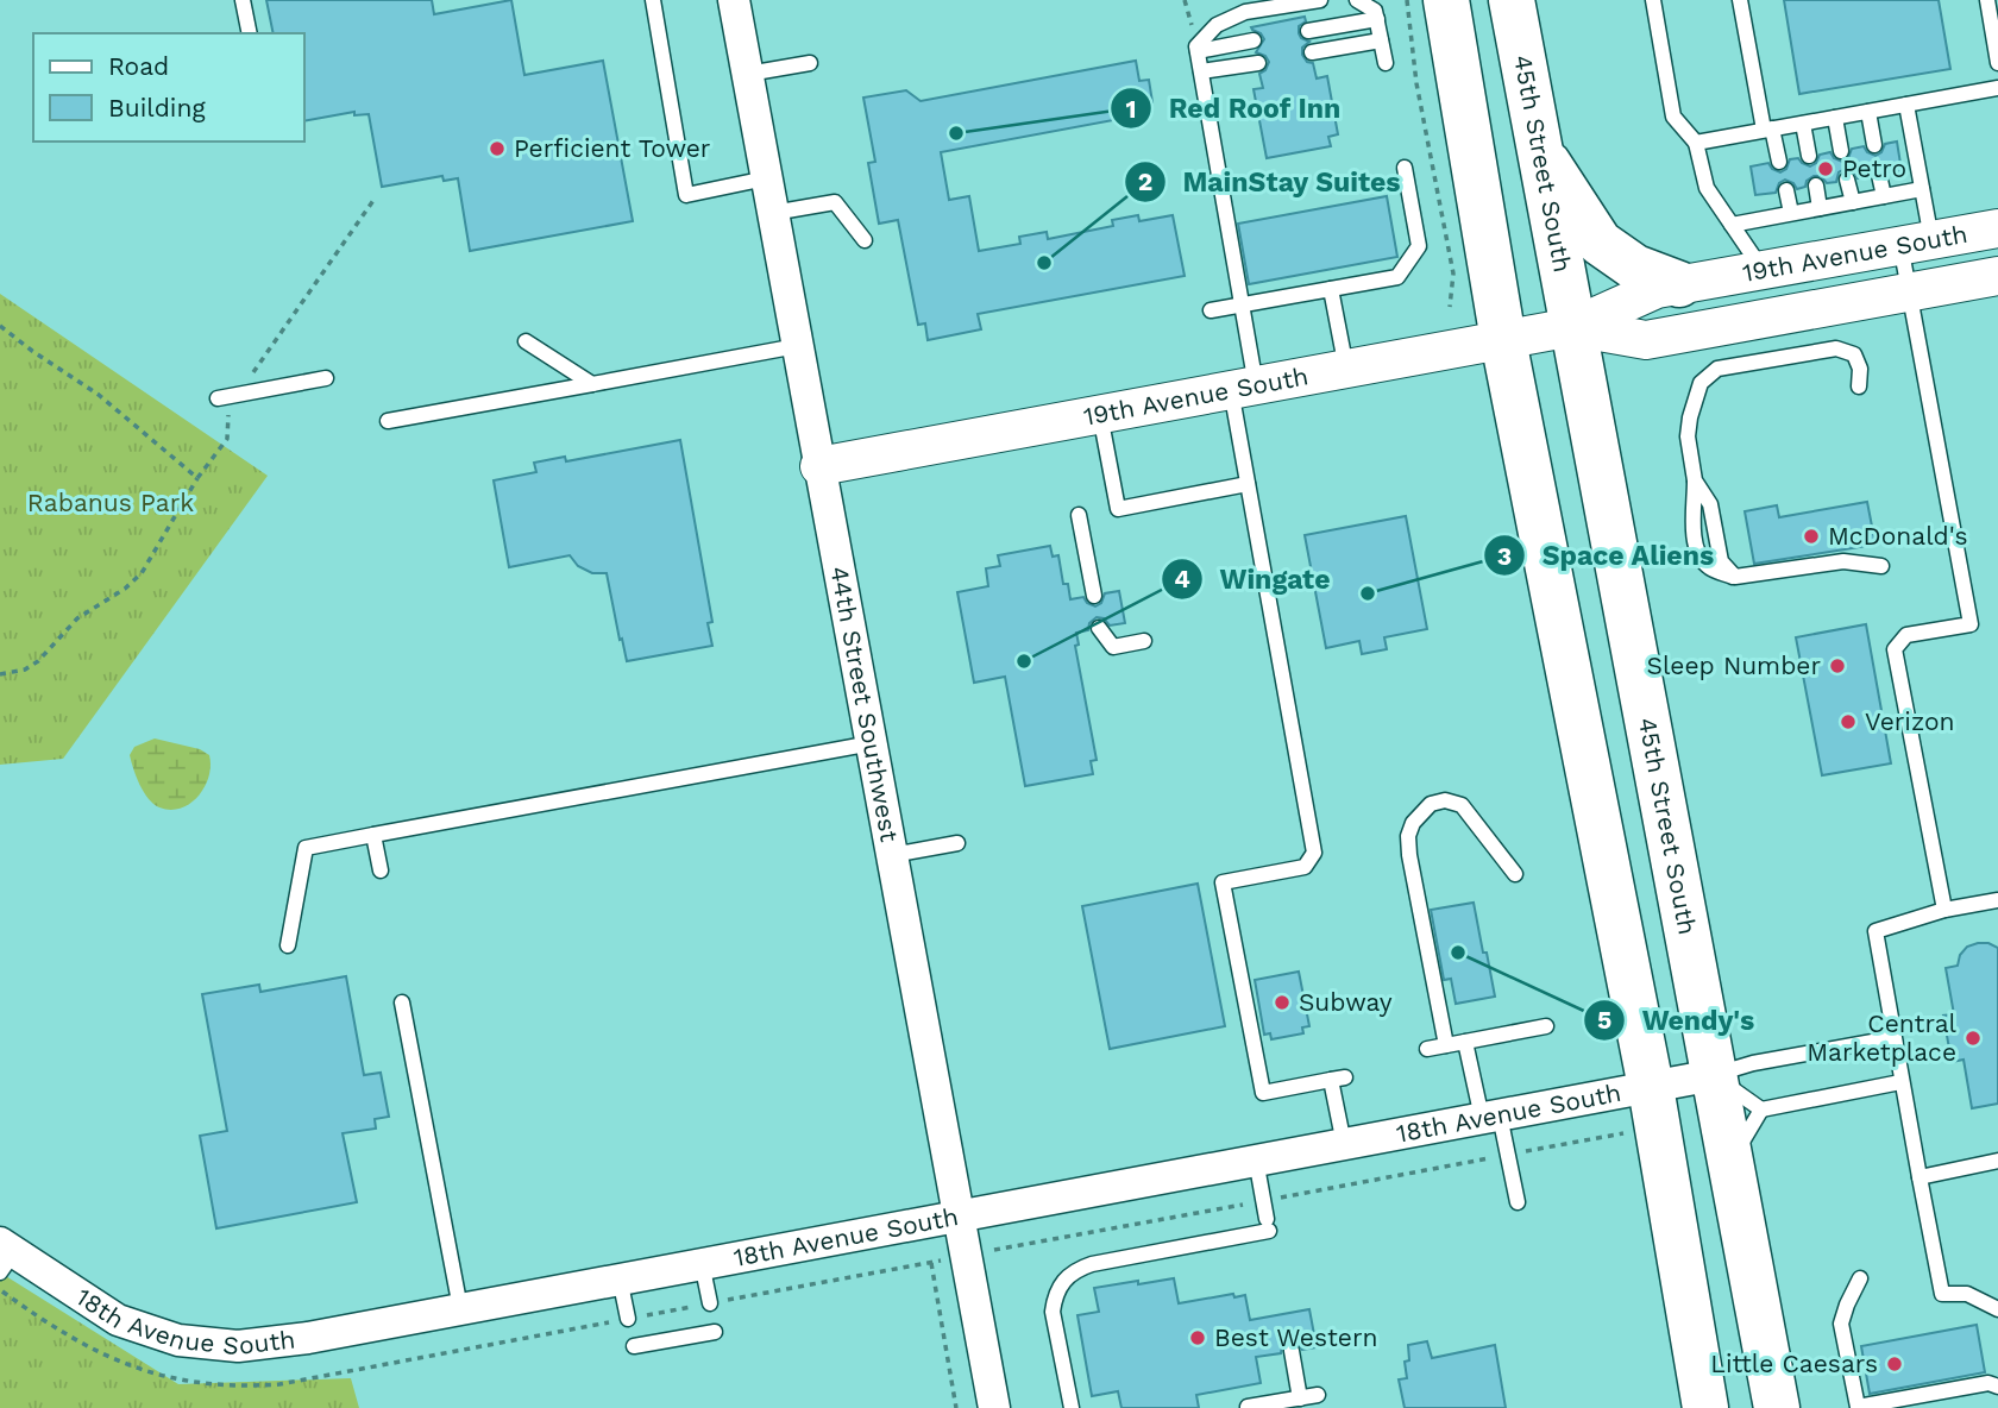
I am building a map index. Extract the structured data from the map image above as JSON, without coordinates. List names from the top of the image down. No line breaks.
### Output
{"streets":{"main road":["45th Street South"],"street":["19th Avenue South","44th Street Southwest","18th Avenue South"]},"crossings":[["45th Street South","19th Avenue South"],["45th Street South","18th Avenue South"],["19th Avenue South","44th Street Southwest"],["44th Street Southwest","18th Avenue South"]],"parks":["Rabanus Park"],"places":["Red Roof Inn","Perficient Tower","Petro","MainStay Suites","McDonald's","Space Aliens","Wingate","Sleep Number","Verizon","Wendy's","Subway","Central Marketplace","Best Western","Little Caesars"],"legend":["Road","Building"]}
